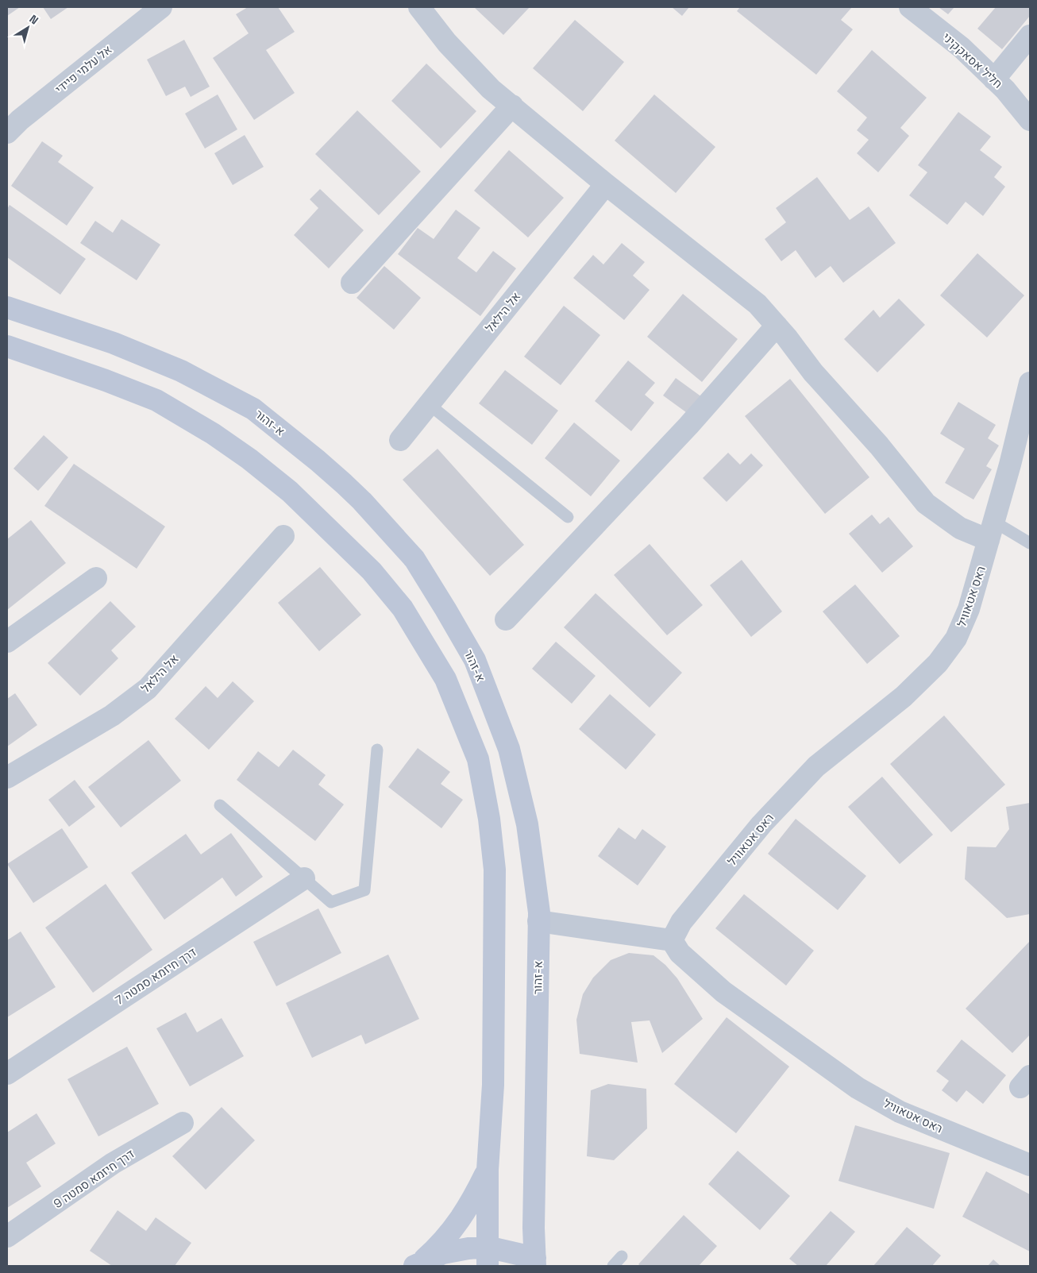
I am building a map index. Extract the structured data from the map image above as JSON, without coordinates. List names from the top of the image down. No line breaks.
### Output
{"streets":{"main road":["א-זהור"],"street":["חליל אסאקקיני","אל עלמי פיידי","אל הילאל","ראס אטאוויל","דרך חיזמא סמטה 7","דרך חיזמא סמטה 9"]},"north":"top right"}
